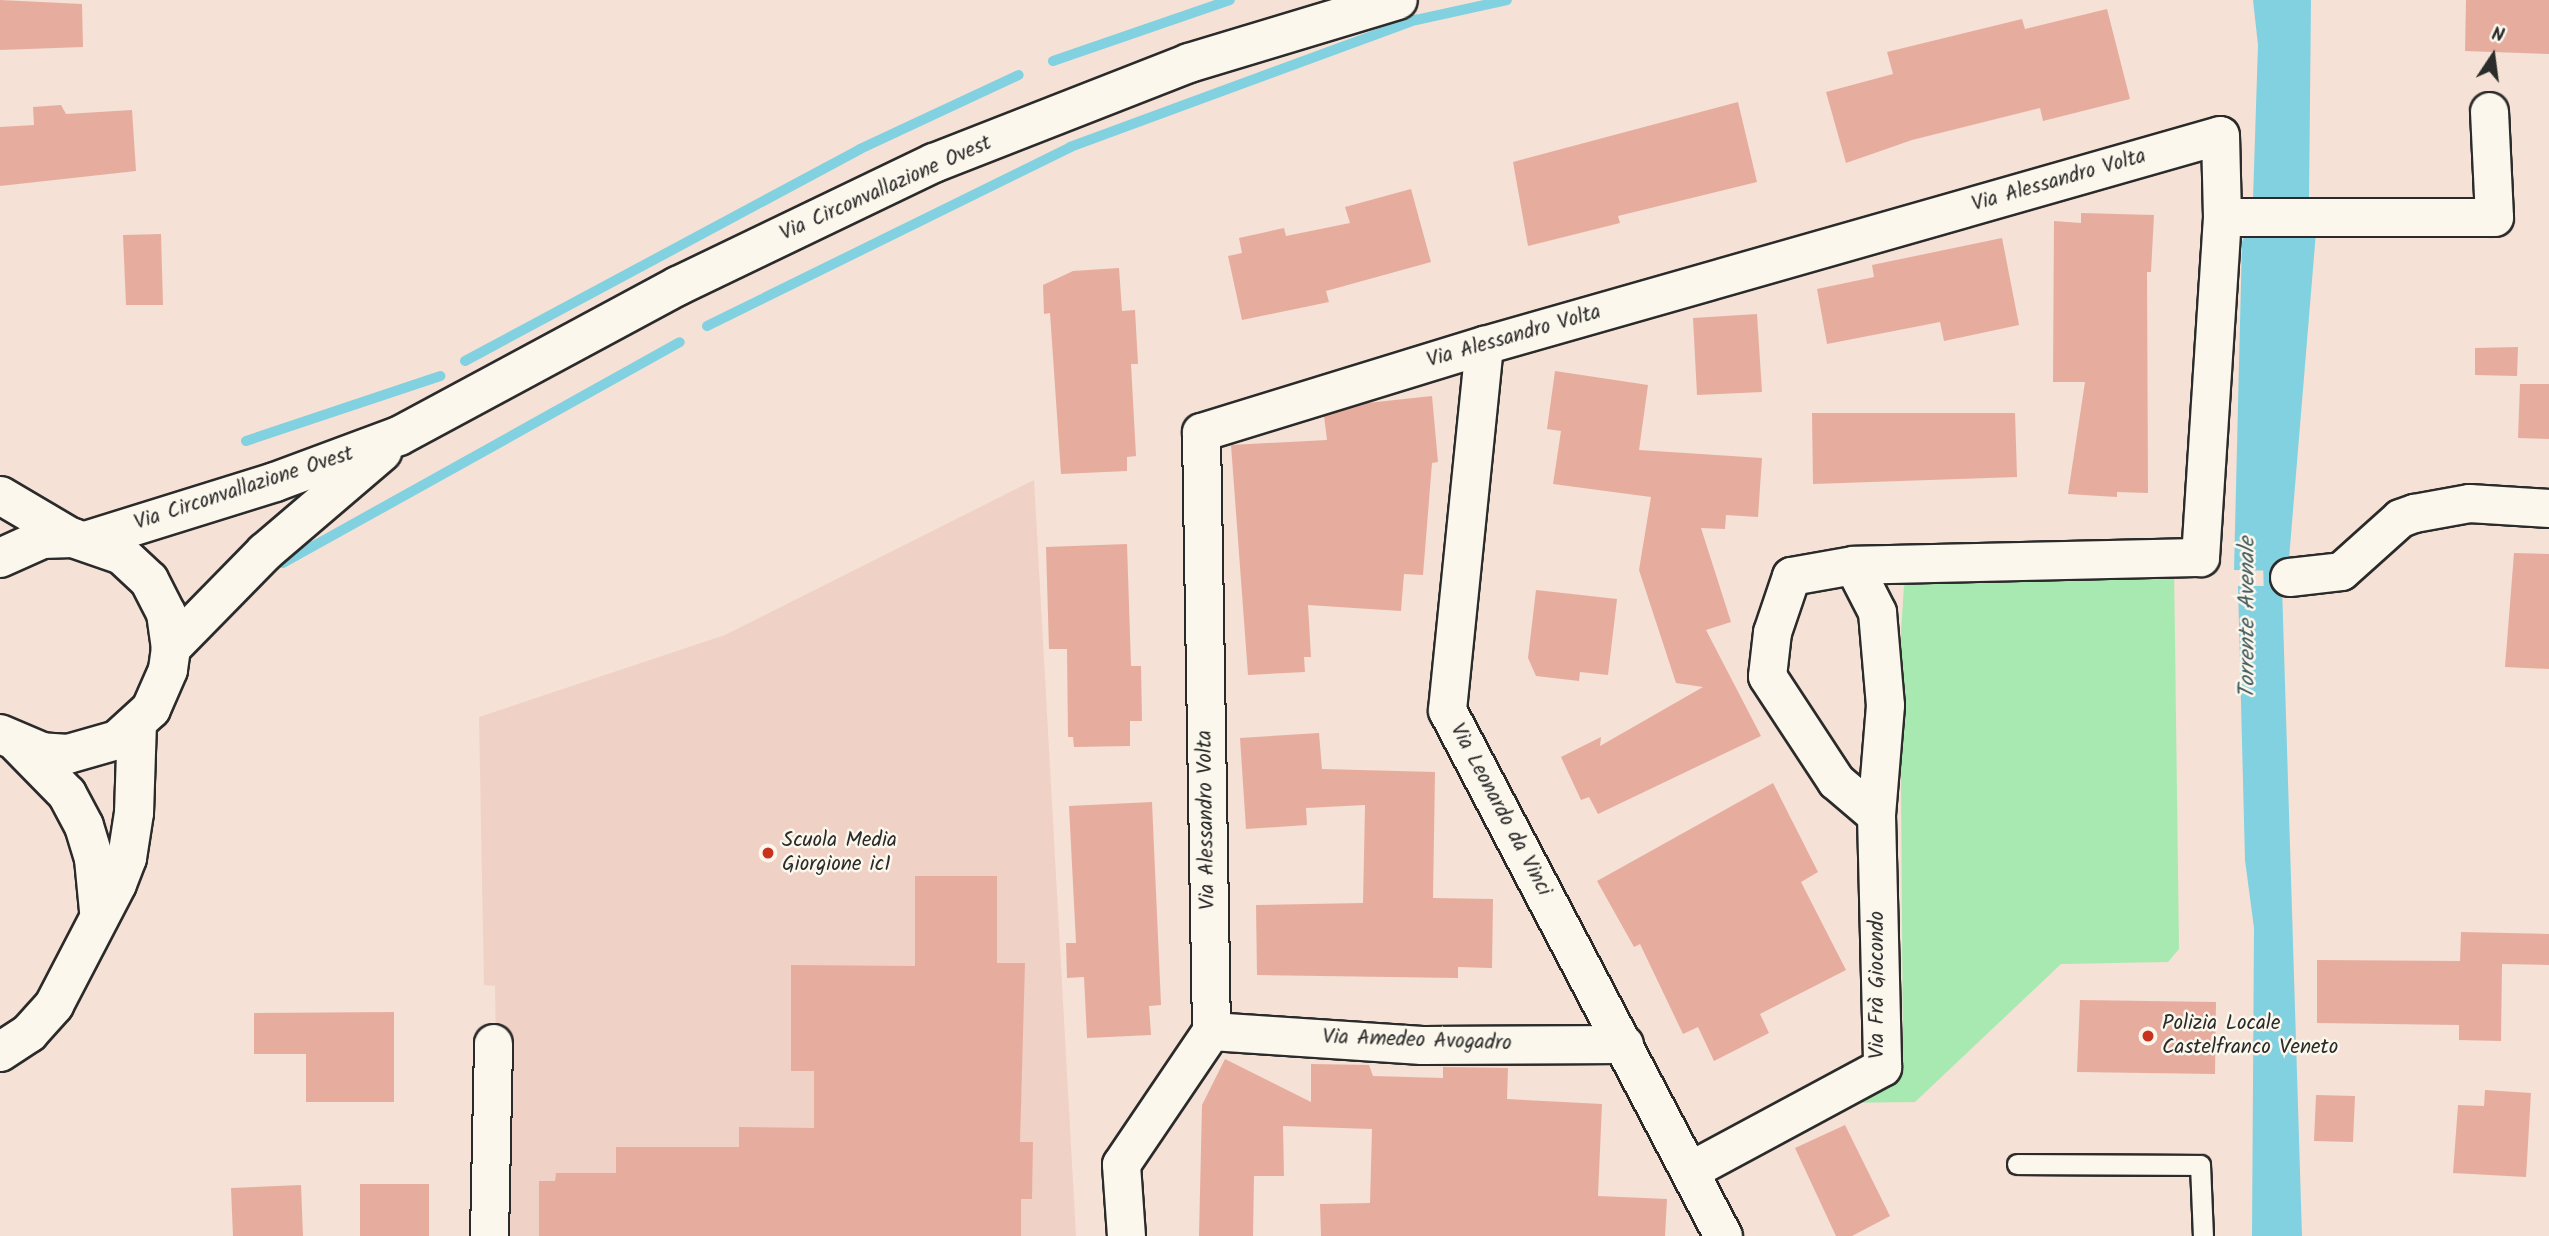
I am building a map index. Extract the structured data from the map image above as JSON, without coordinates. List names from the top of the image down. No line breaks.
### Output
{"streets":{"main road":["Via Circonvallazione Ovest"],"street":["Via Alessandro Volta","Via Leonardo da Vinci","Via Frà Giocondo","Via Amedeo Avogadro"]},"crossings":[["Via Alessandro Volta","Via Leonardo da Vinci"],["Via Alessandro Volta","Via Frà Giocondo"],["Via Alessandro Volta","Via Amedeo Avogadro"],["Via Leonardo da Vinci","Via Frà Giocondo"],["Via Leonardo da Vinci","Via Amedeo Avogadro"]],"water":["Torrente Avenale"],"places":["Scuola Media Giorgione ic1","Polizia Locale Castelfranco Veneto"],"north":"top"}
